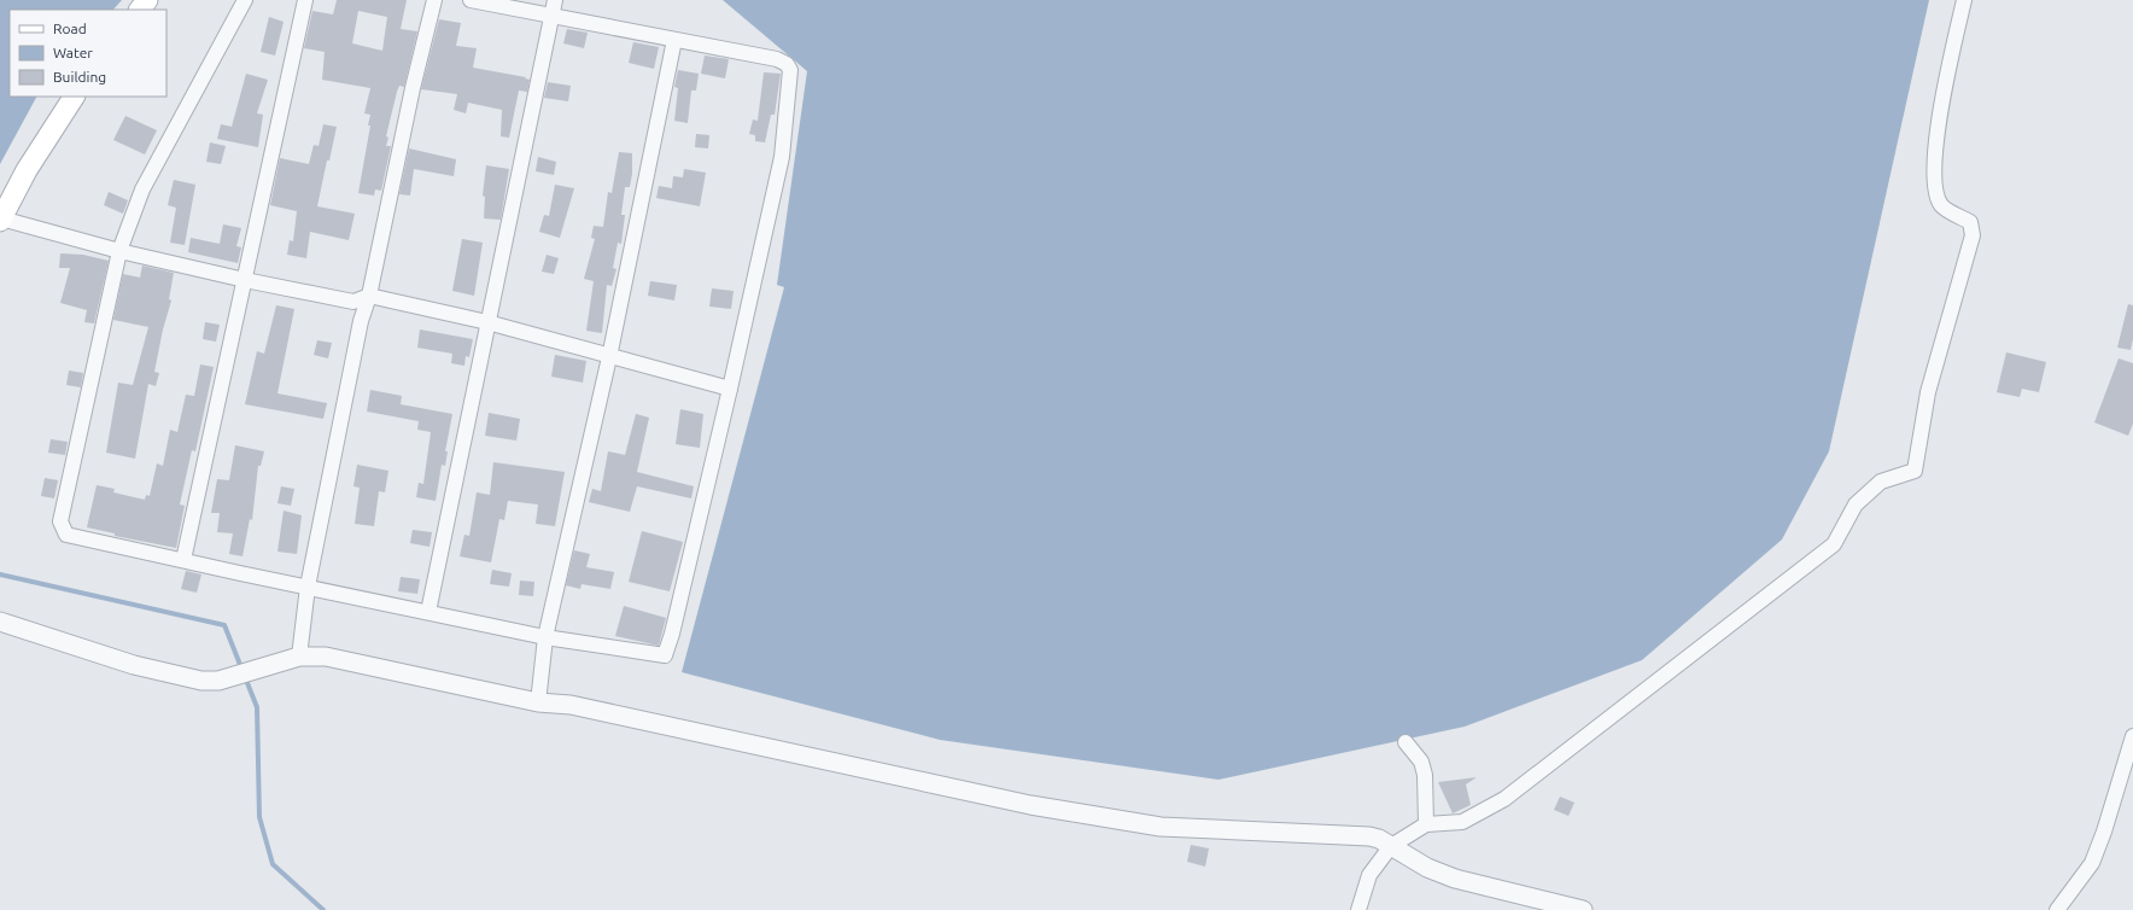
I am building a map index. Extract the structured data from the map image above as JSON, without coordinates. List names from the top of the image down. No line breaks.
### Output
{"legend":["Road","Water","Building"]}
